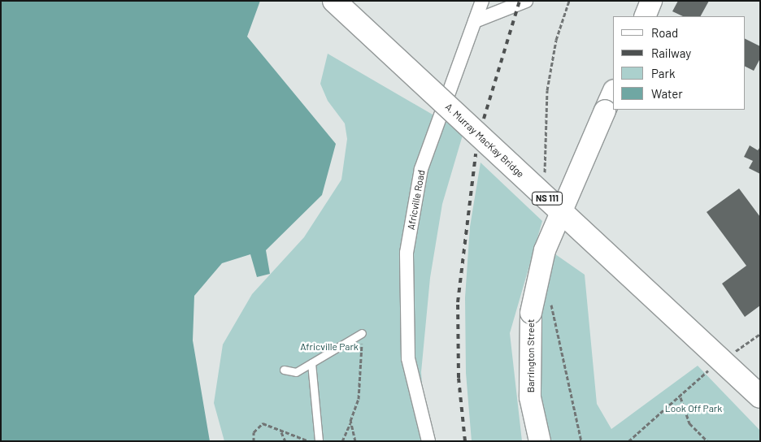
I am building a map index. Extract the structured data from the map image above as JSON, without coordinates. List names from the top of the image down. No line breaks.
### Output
{"streets":{"highway":["A. Murray MacKay Bridge","NS 111"],"main road":["Barrington Street"],"street":["Africville Road"]},"parks":["Africville Park","Look Off Park"],"legend":["Road","Railway","Park","Water"]}
